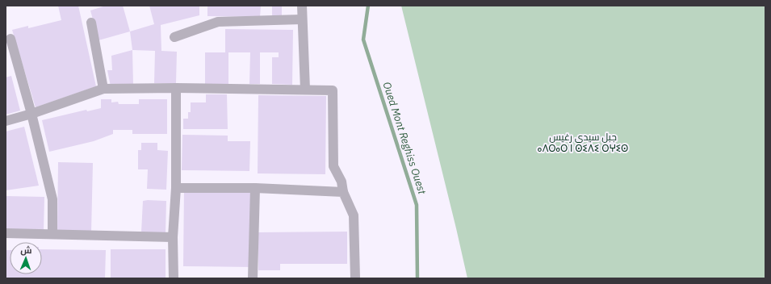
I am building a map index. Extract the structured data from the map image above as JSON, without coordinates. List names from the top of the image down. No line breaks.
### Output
{"water":["Oued Mont Reghiss Ouest"],"parks":["جبل سيدي رغيس ⴰⴷⵔⴰⵔ ⵏ ⵙⵉⴷⵉ ⵔⵖⵉⵙ"],"north":"top"}
